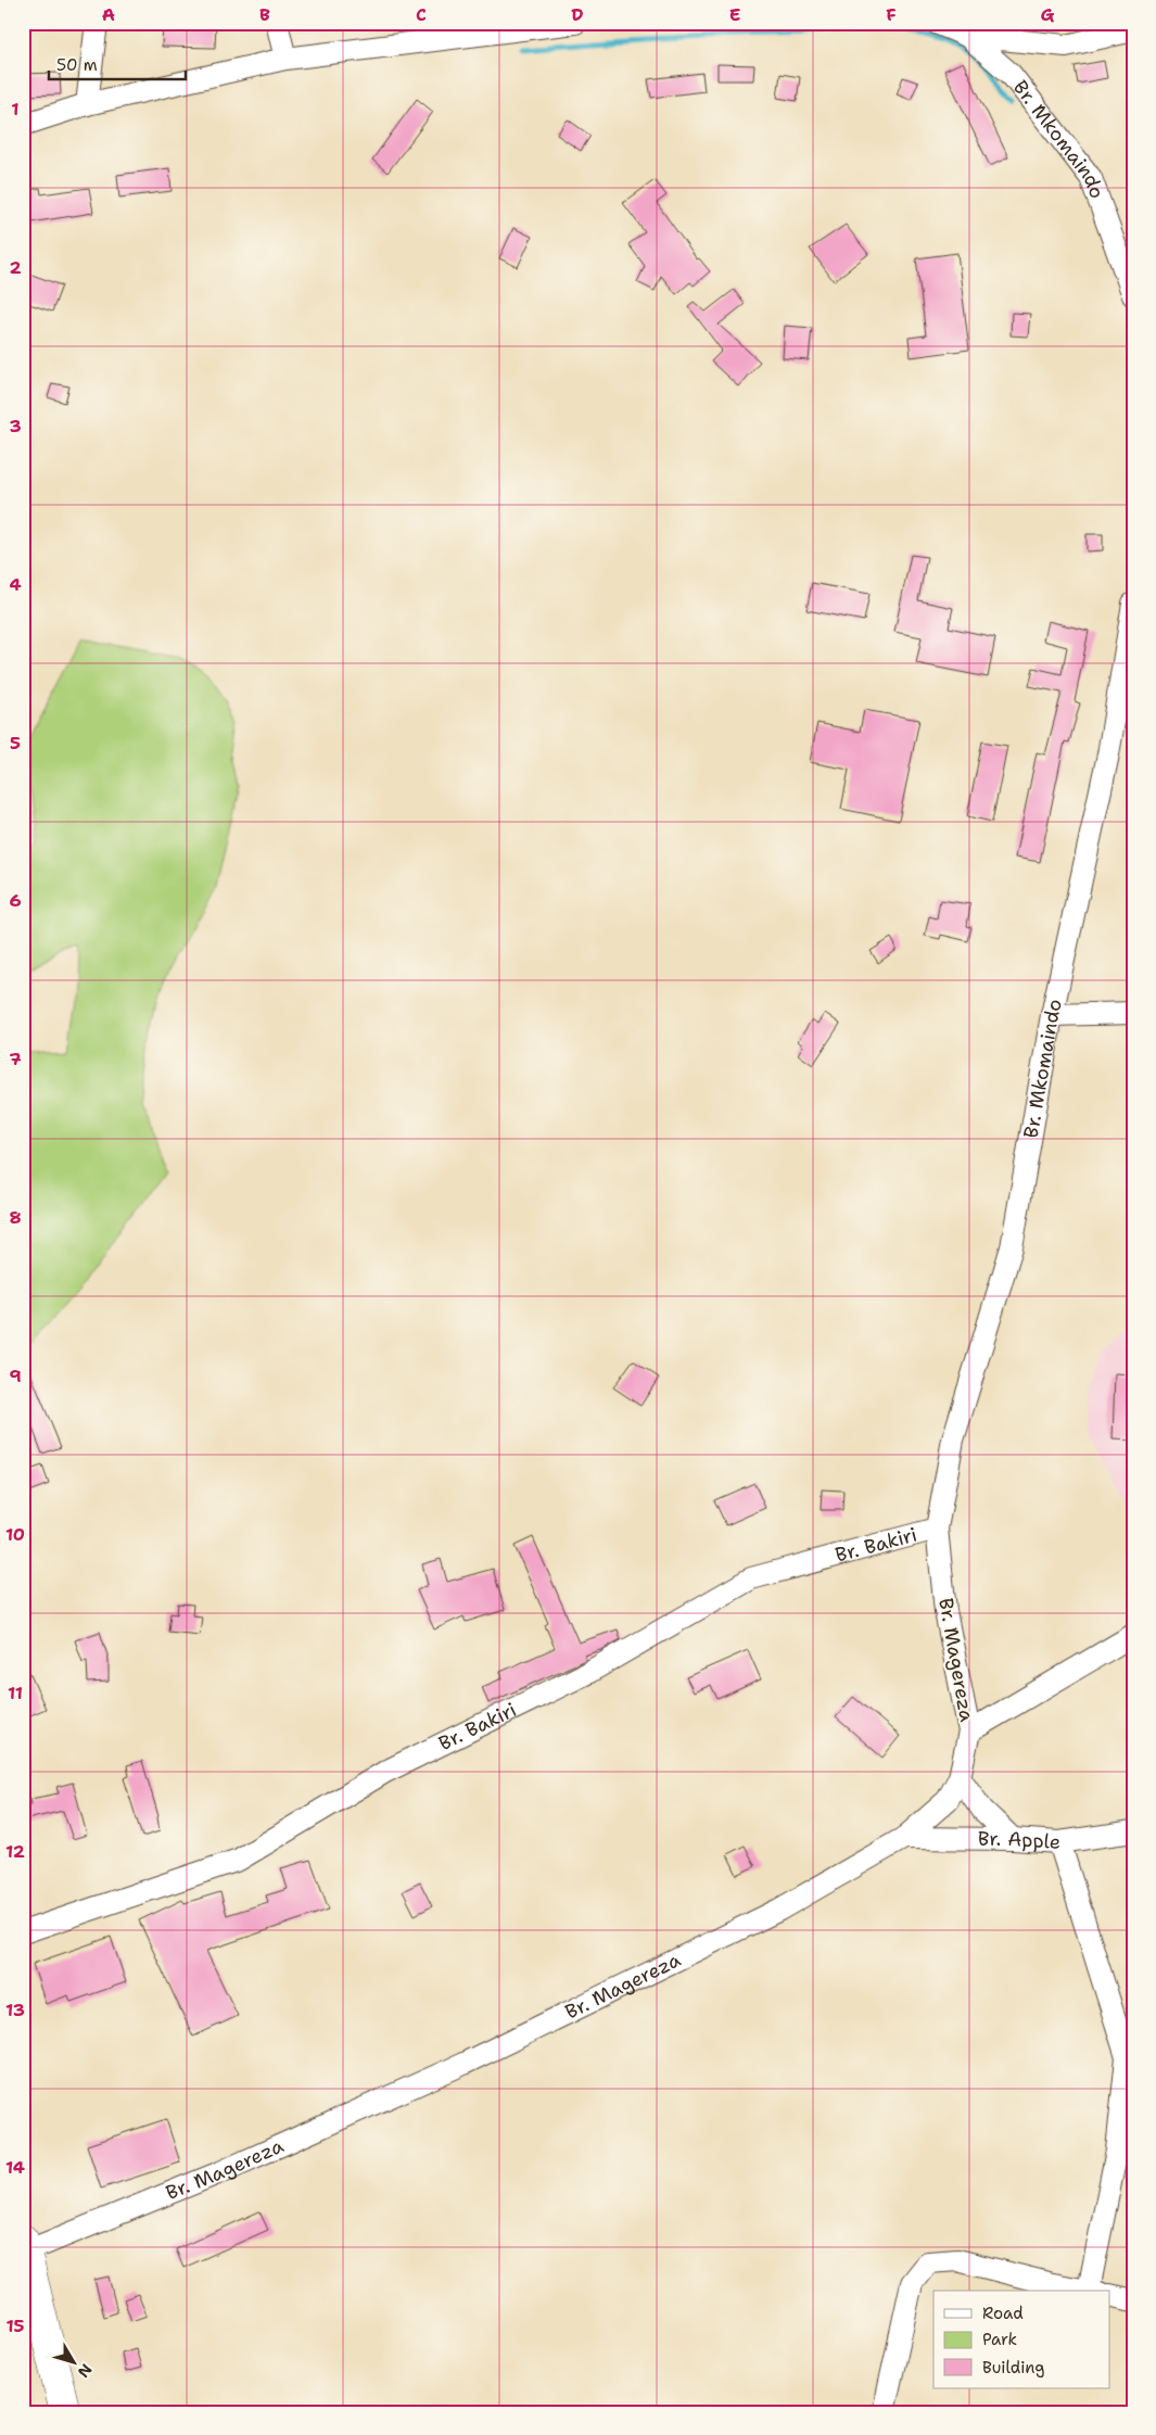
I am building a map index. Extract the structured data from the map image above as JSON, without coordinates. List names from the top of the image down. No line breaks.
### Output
{"streets":{"street":["Br. Mkomaindo","Br. Bakiri","Br. Magereza","Br. Apple"]},"crossings":[["Br. Mkomaindo","Br. Bakiri"],["Br. Mkomaindo","Br. Magereza"],["Br. Bakiri","Br. Magereza"],["Br. Magereza","Br. Apple"]],"legend":["Road","Park","Building"],"scale_bar":"50 m","north":"bottom right","grid":{"columns":["A","B","C","D","E","F","G"],"rows":["1","2","3","4","5","6","7","8","9","10","11","12","13","14","15"]}}
